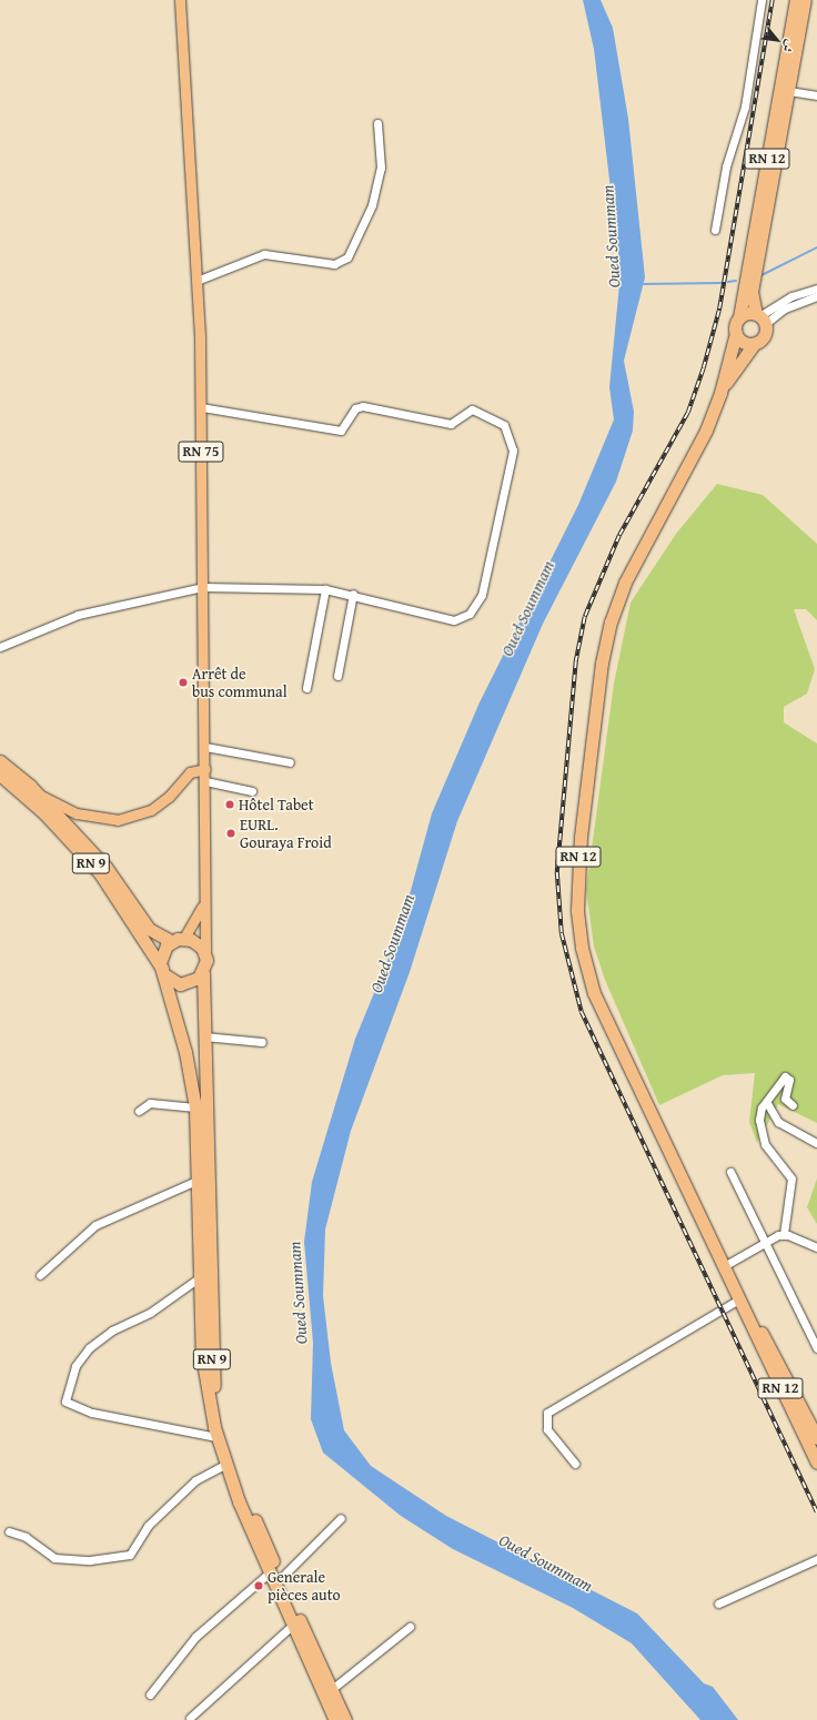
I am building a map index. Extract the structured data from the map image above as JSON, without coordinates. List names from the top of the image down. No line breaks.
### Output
{"streets":{"highway":["RN 12","RN 9"],"main road":["RN 75"]},"crossings":[["RN 75","RN 9"]],"water":["Oued Soummam"],"places":["Arrêt de bus communal","Hôtel Tabet","EURL. Gouraya Froid","Generale pièces auto"],"north":"bottom right"}
